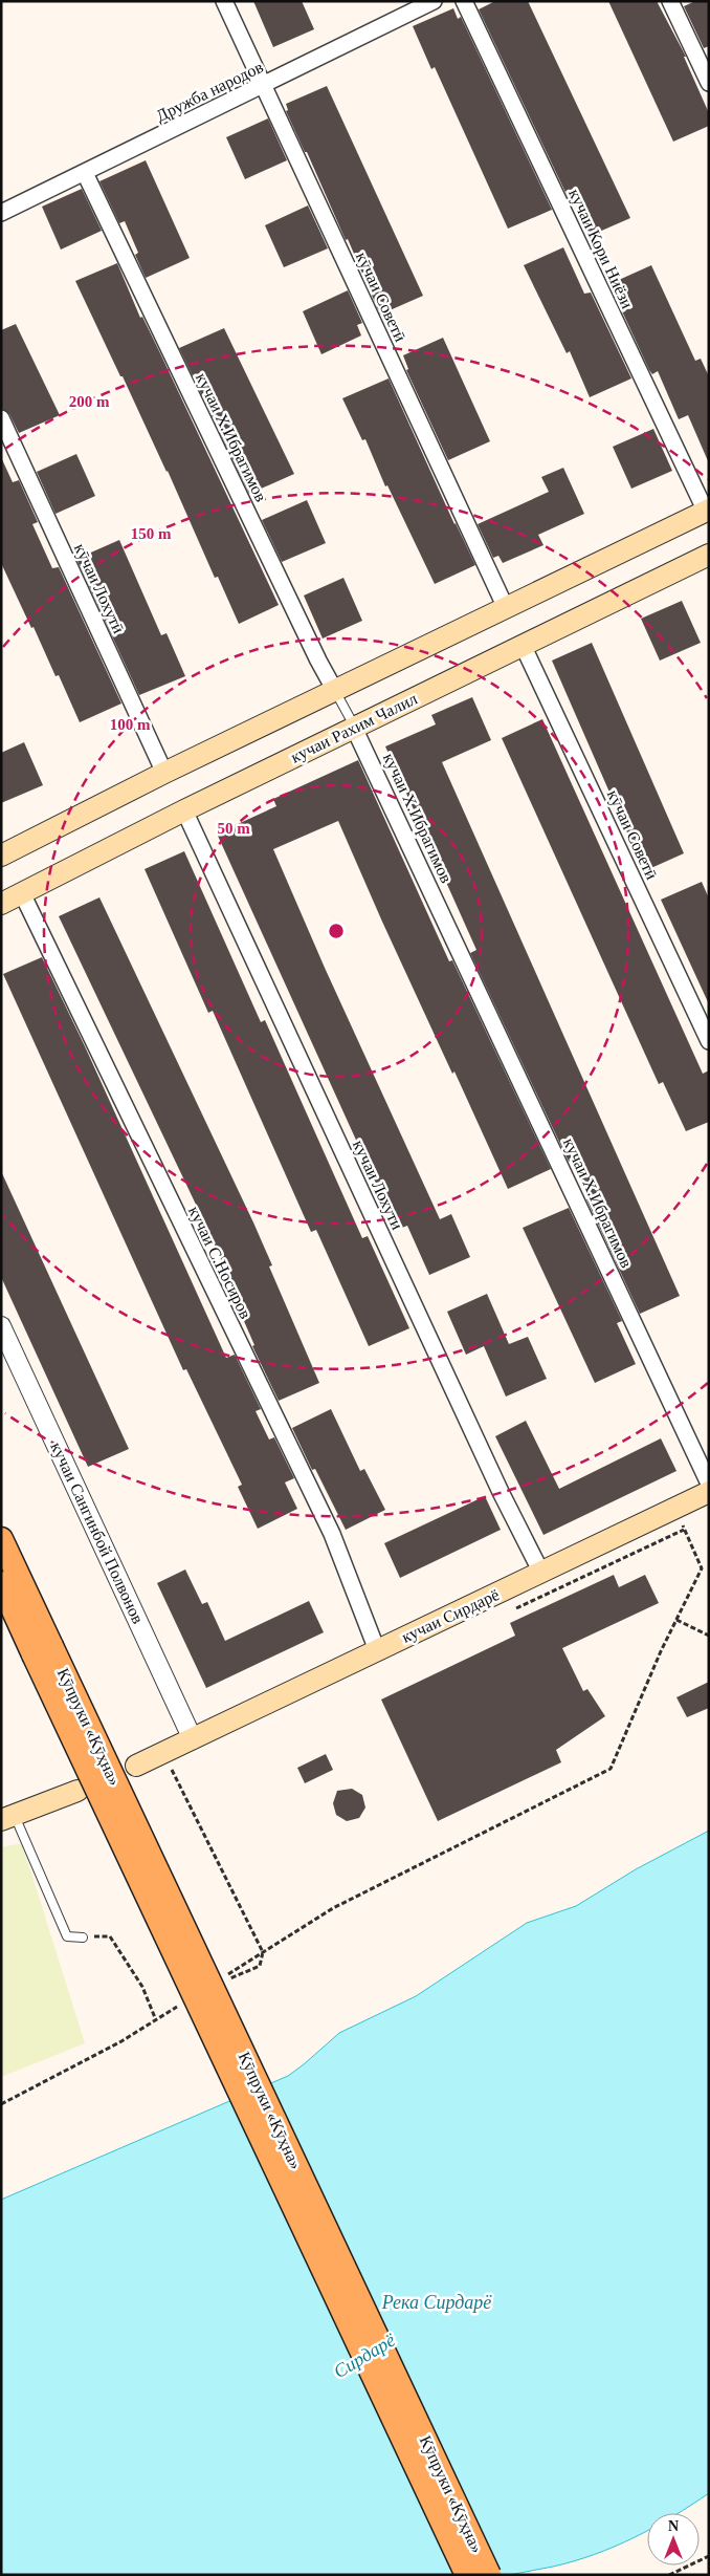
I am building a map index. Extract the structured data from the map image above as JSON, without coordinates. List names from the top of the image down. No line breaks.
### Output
{"streets":{"main road":["кучаи Рахим Чалил","кучаи Сирдарё","Кӯпруки «Кӯҳна»"],"street":["Дружба народов","кучаи Кори Ниёзи","кӯчаи Советӣ","кучаи Х.Ибрагимов","кӯчаи Лохутӣ","кучаи Лохути","кучаи С.Носиров","кучаи Сангинбой Полвонов"]},"crossings":[["Дружба народов","кӯчаи Советӣ"],["Дружба народов","кучаи Х.Ибрагимов"],["кӯчаи Советӣ","кучаи Рахим Чалил"],["кучаи Х.Ибрагимов","кучаи Рахим Чалил"],["кучаи Рахим Чалил","кучаи Лохути"],["кучаи Рахим Чалил","кучаи С.Носиров"],["кучаи Лохути","кучаи Сирдарё"],["кучаи С.Носиров","кучаи Сирдарё"],["кучаи Сангинбой Полвонов","кучаи Сирдарё"]],"water":["Река Сирдарё","Сирдарё"],"north":"top","rings":["200 m","150 m","100 m","50 m"]}
